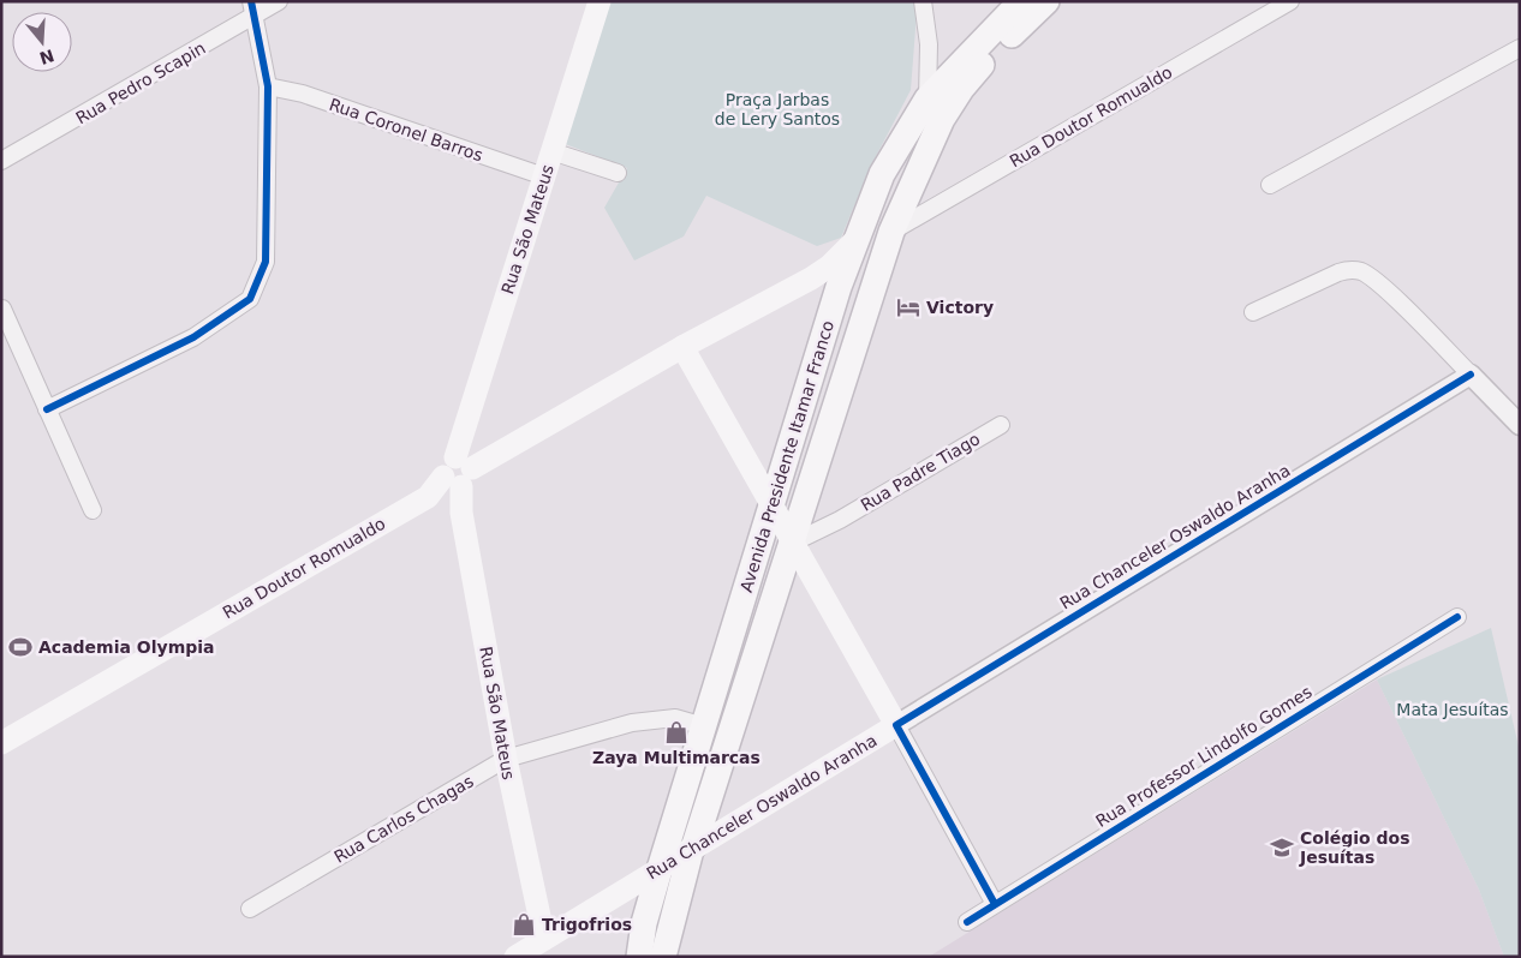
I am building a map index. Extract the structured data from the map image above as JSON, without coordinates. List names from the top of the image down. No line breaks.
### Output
{"streets":{"main road":["Rua Doutor Romualdo","Rua São Mateus","Avenida Presidente Itamar Franco","Rua Chanceler Oswaldo Aranha"],"street":["Rua Pedro Scapin","Rua Coronel Barros","Rua Padre Tiago","Rua Professor Lindolfo Gomes","Rua Carlos Chagas"]},"crossings":[["Rua Doutor Romualdo","Rua São Mateus"],["Rua Doutor Romualdo","Avenida Presidente Itamar Franco"],["Rua Coronel Barros","Rua São Mateus"],["Rua São Mateus","Rua Chanceler Oswaldo Aranha"],["Rua São Mateus","Rua Carlos Chagas"],["Avenida Presidente Itamar Franco","Rua Padre Tiago"],["Avenida Presidente Itamar Franco","Rua Chanceler Oswaldo Aranha"],["Avenida Presidente Itamar Franco","Rua Carlos Chagas"]],"parks":["Praça Jarbas de Lery Santos","Mata Jesuítas"],"places":{"hotel":["Victory"],"sports":["Academia Olympia"],"shop":["Zaya Multimarcas","Trigofrios"],"school or university":["Colégio dos Jesuítas"]},"north":"bottom"}
